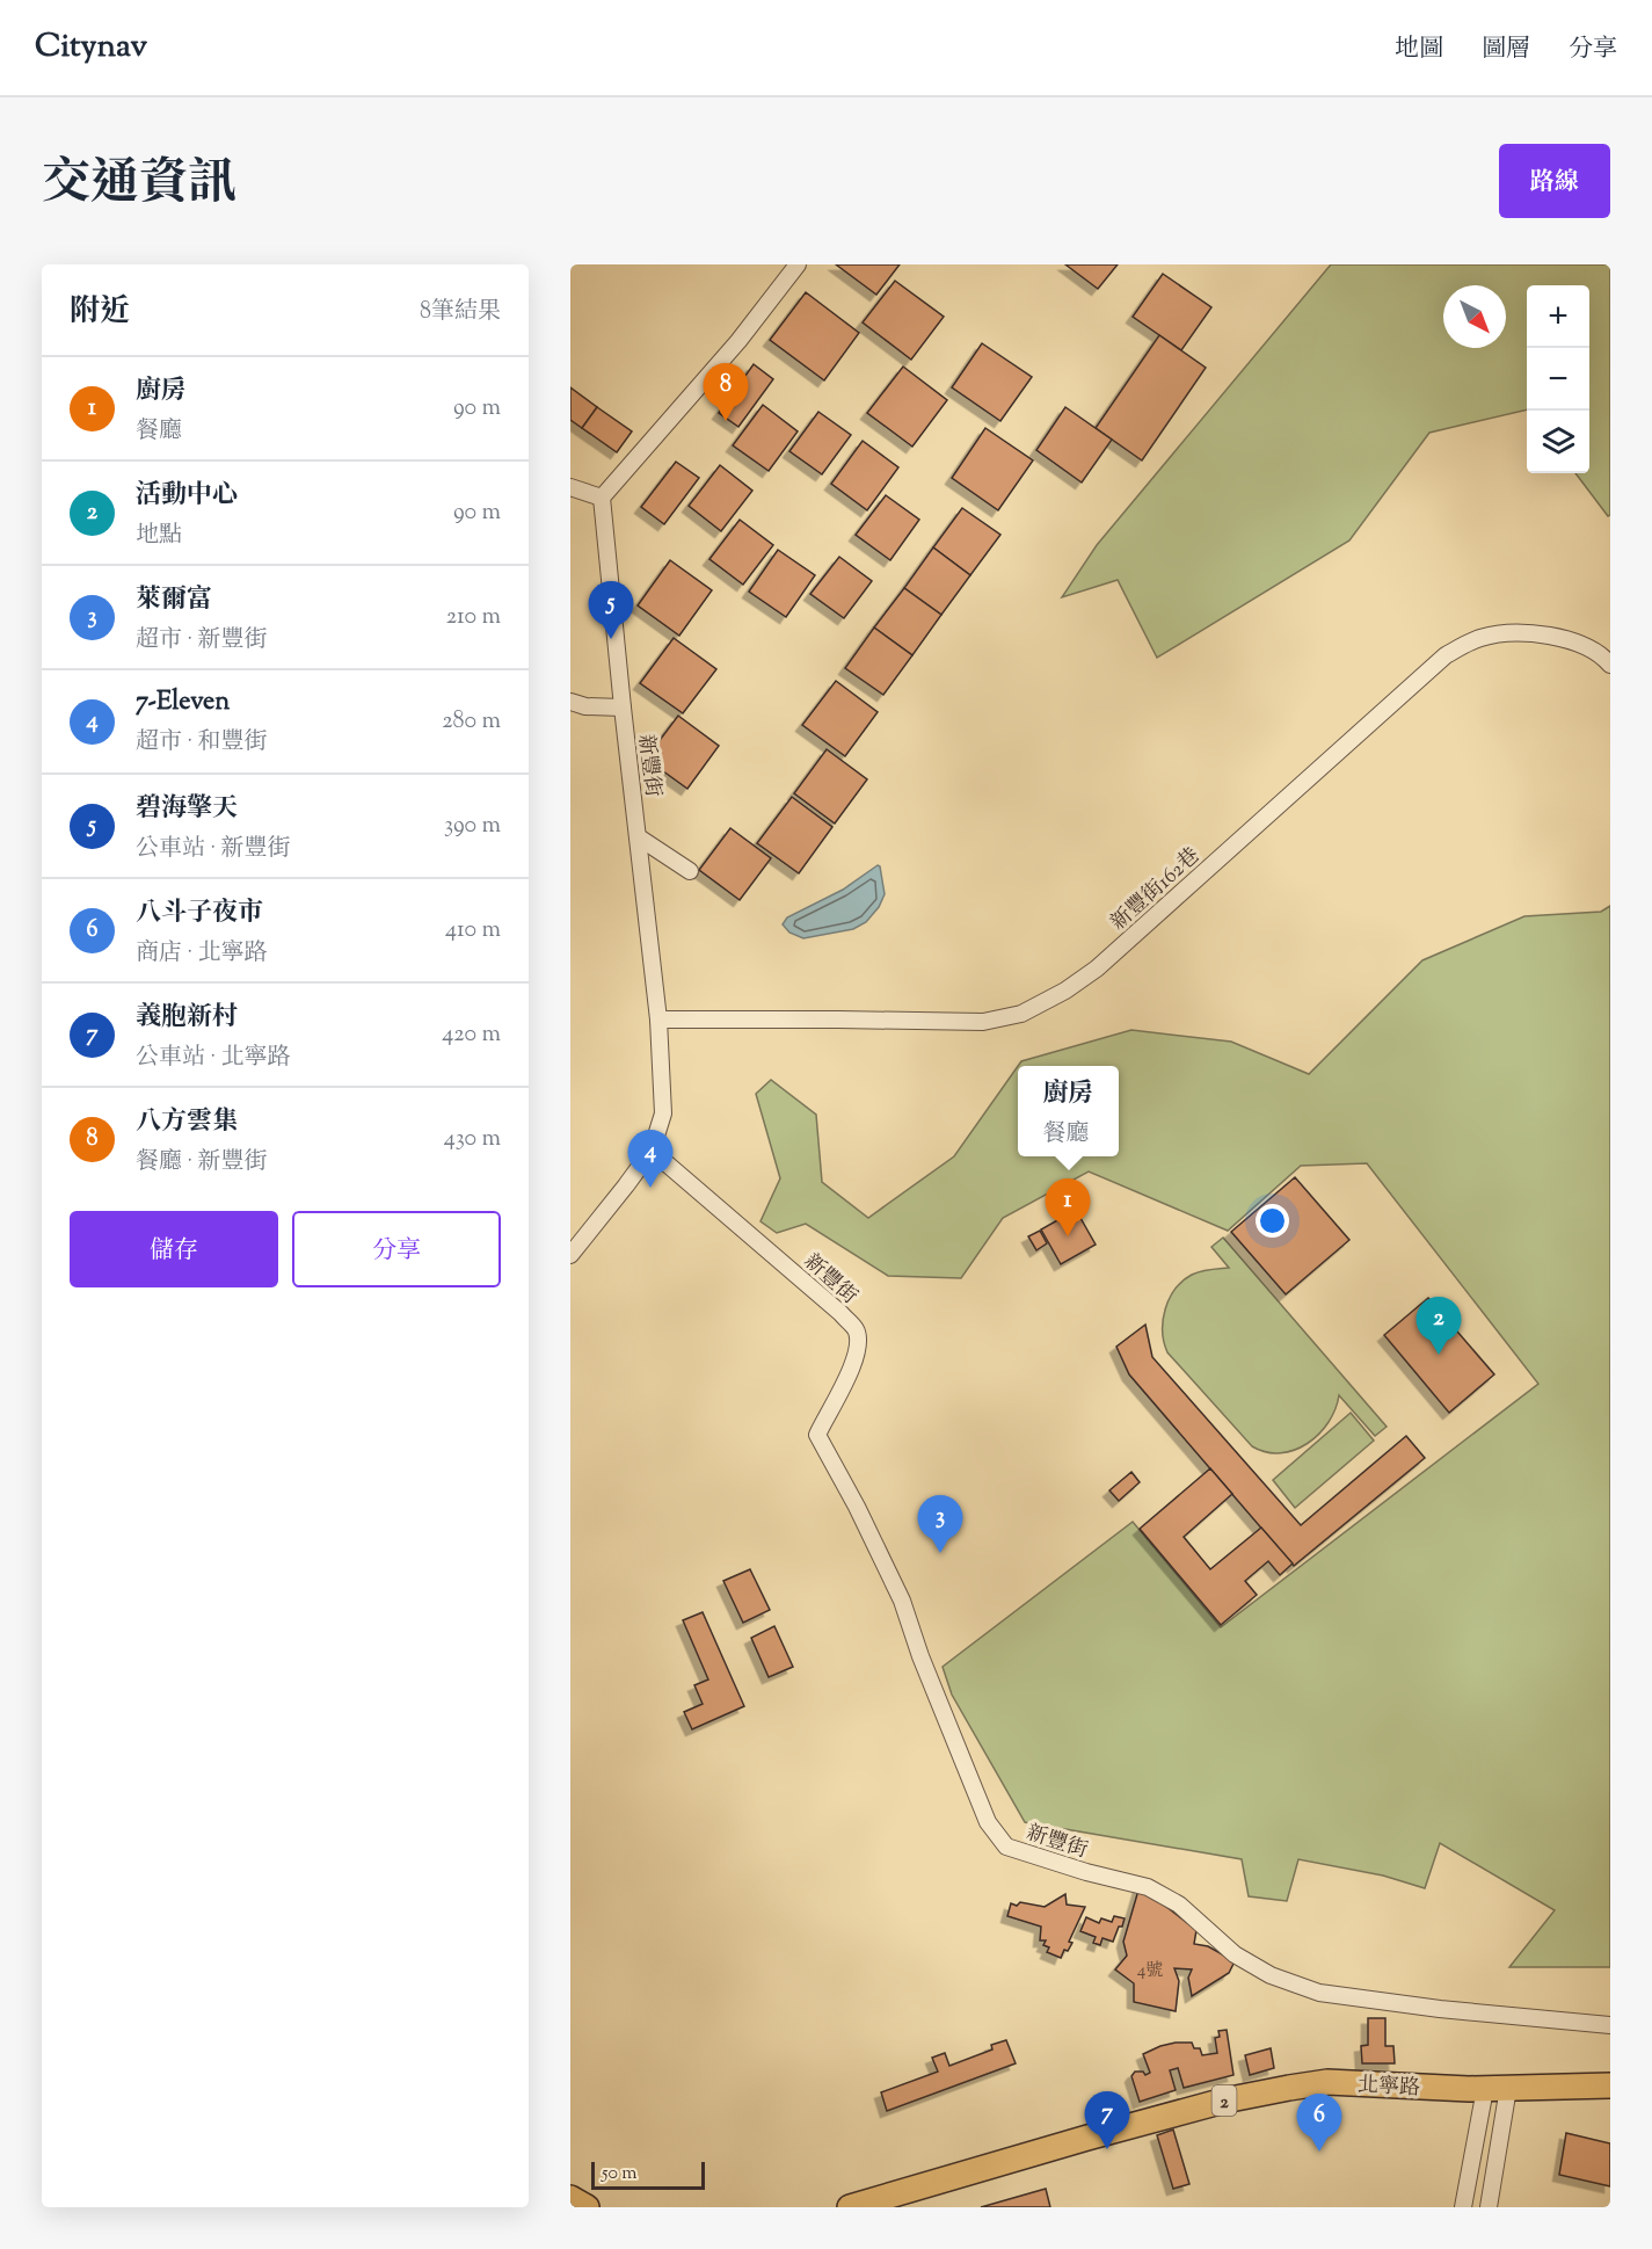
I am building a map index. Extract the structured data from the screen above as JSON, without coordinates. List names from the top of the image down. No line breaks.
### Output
{"streets":{"main road":["北寧路","2"],"street":["新豐街","新豐街162巷"]},"crossings":[["新豐街","新豐街162巷"]],"house_numbers":["4號"],"scale_bar":"50 m","north":"bottom right","page":{"header":"Citynav","nav":["地圖","圖層","分享"],"title":"交通資訊","buttons":["路線",["儲存","分享"]],"heading":["附近","8筆結果"],"map_buttons":["+","−"],"list":[{"mark":"1","name":"廚房","note":"餐廳","value":"90 m"},{"mark":"2","name":"活動中心","note":"地點","value":"90 m"},{"mark":"3","name":"萊爾富","note":"超市 · 新豐街","value":"210 m"},{"mark":"4","name":"7-Eleven","note":"超市 · 和豐街","value":"280 m"},{"mark":"5","name":"碧海擎天","note":"公車站 · 新豐街","value":"390 m"},{"mark":"6","name":"八斗子夜市","note":"商店 · 北寧路","value":"410 m"},{"mark":"7","name":"義胞新村","note":"公車站 · 北寧路","value":"420 m"},{"mark":"8","name":"八方雲集","note":"餐廳 · 新豐街","value":"430 m"}],"pins":["8","5","4","1","2","3","7","6"],"popup":["廚房","餐廳"],"scale":"50 m"}}
